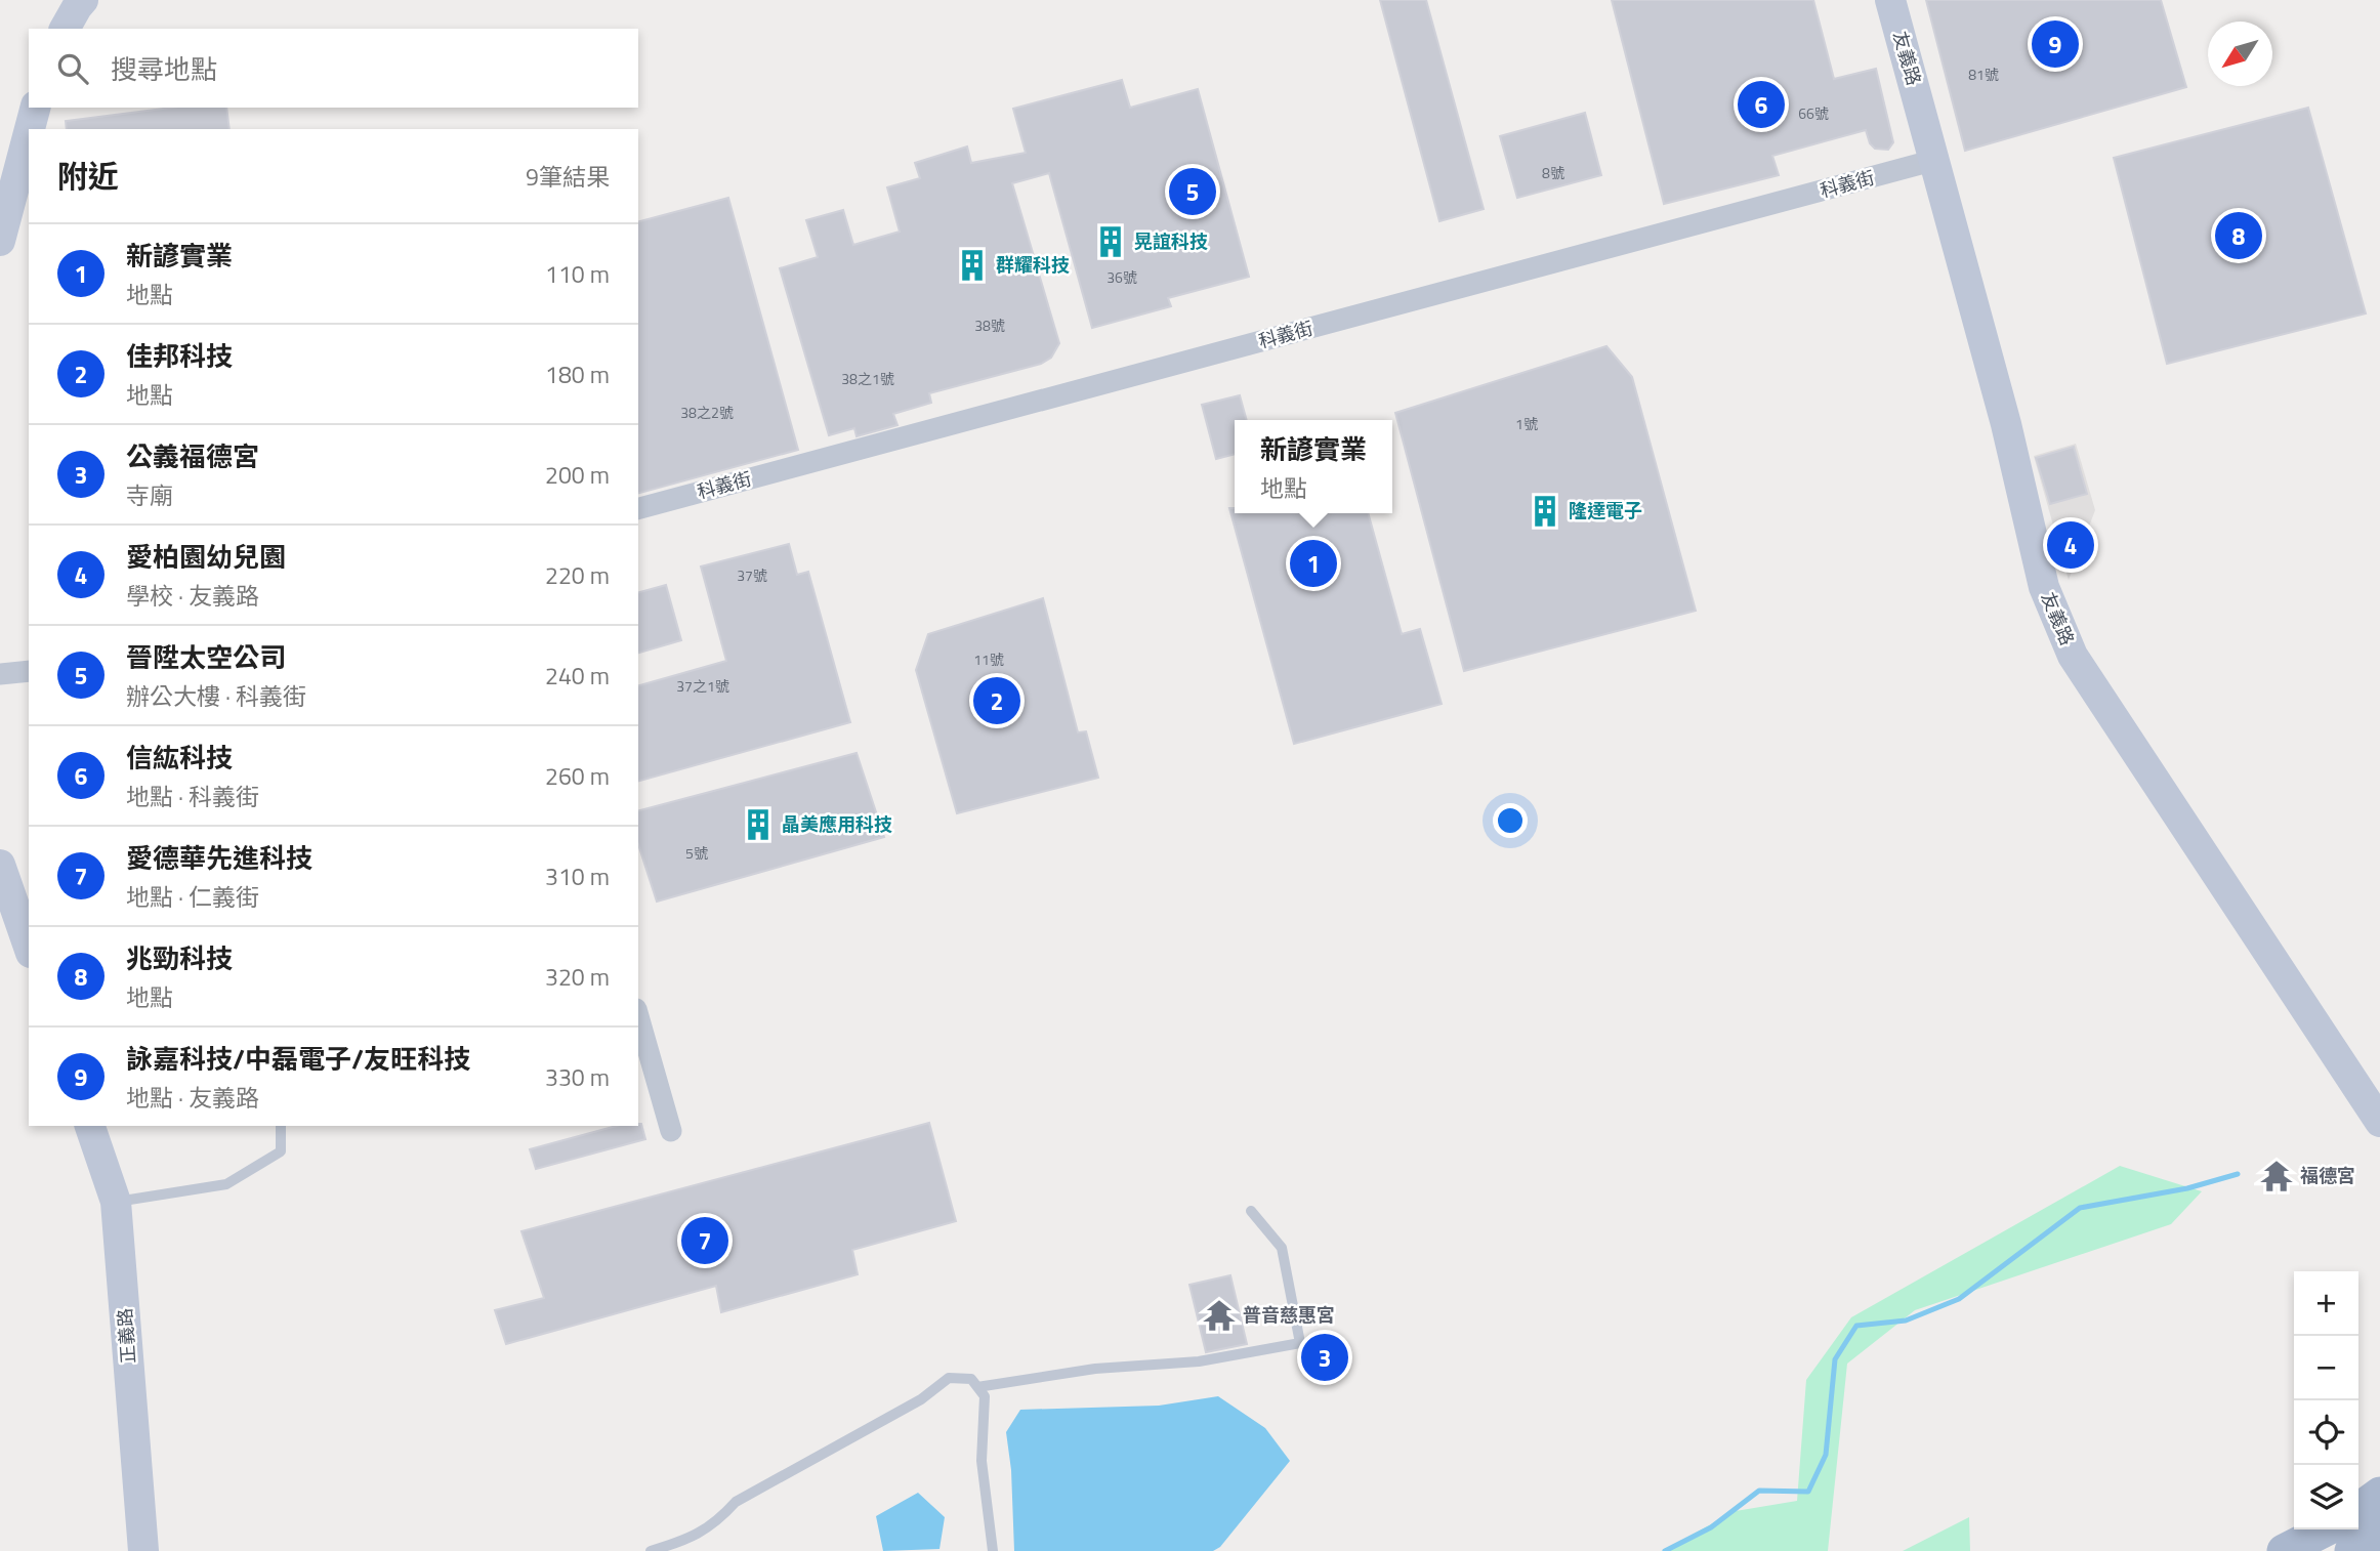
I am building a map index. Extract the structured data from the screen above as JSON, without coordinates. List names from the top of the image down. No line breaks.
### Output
{"streets":{"street":["友義路","科義街","正義路"]},"crossings":[["友義路","科義街"]],"places":{"building":["晃誼科技","群耀科技","隆達電子","晶美應用科技"],"temple":["福德宮","普音慈惠宮"]},"house_numbers":["81號","66號","8號","36號","38號","38之1號","38之2號","1號","37號","11號","37之1號","5號"],"north":"bottom left","page":{"pins":["9","6","5","8","4","1","2","7","3"],"search":"搜尋地點","heading":["附近","9筆結果"],"list":[{"mark":"1","name":"新諺實業","note":"地點","value":"110 m"},{"mark":"2","name":"佳邦科技","note":"地點","value":"180 m"},{"mark":"3","name":"公義福德宮","note":"寺廟","value":"200 m"},{"mark":"4","name":"愛柏園幼兒園","note":"學校 · 友義路","value":"220 m"},{"mark":"5","name":"晉陞太空公司","note":"辦公大樓 · 科義街","value":"240 m"},{"mark":"6","name":"信紘科技","note":"地點 · 科義街","value":"260 m"},{"mark":"7","name":"愛德華先進科技","note":"地點 · 仁義街","value":"310 m"},{"mark":"8","name":"兆勁科技","note":"地點","value":"320 m"},{"mark":"9","name":"詠嘉科技/中磊電子/友旺科技","note":"地點 · 友義路","value":"330 m"}],"popup":["新諺實業","地點"],"map_buttons":["+","−"]}}
